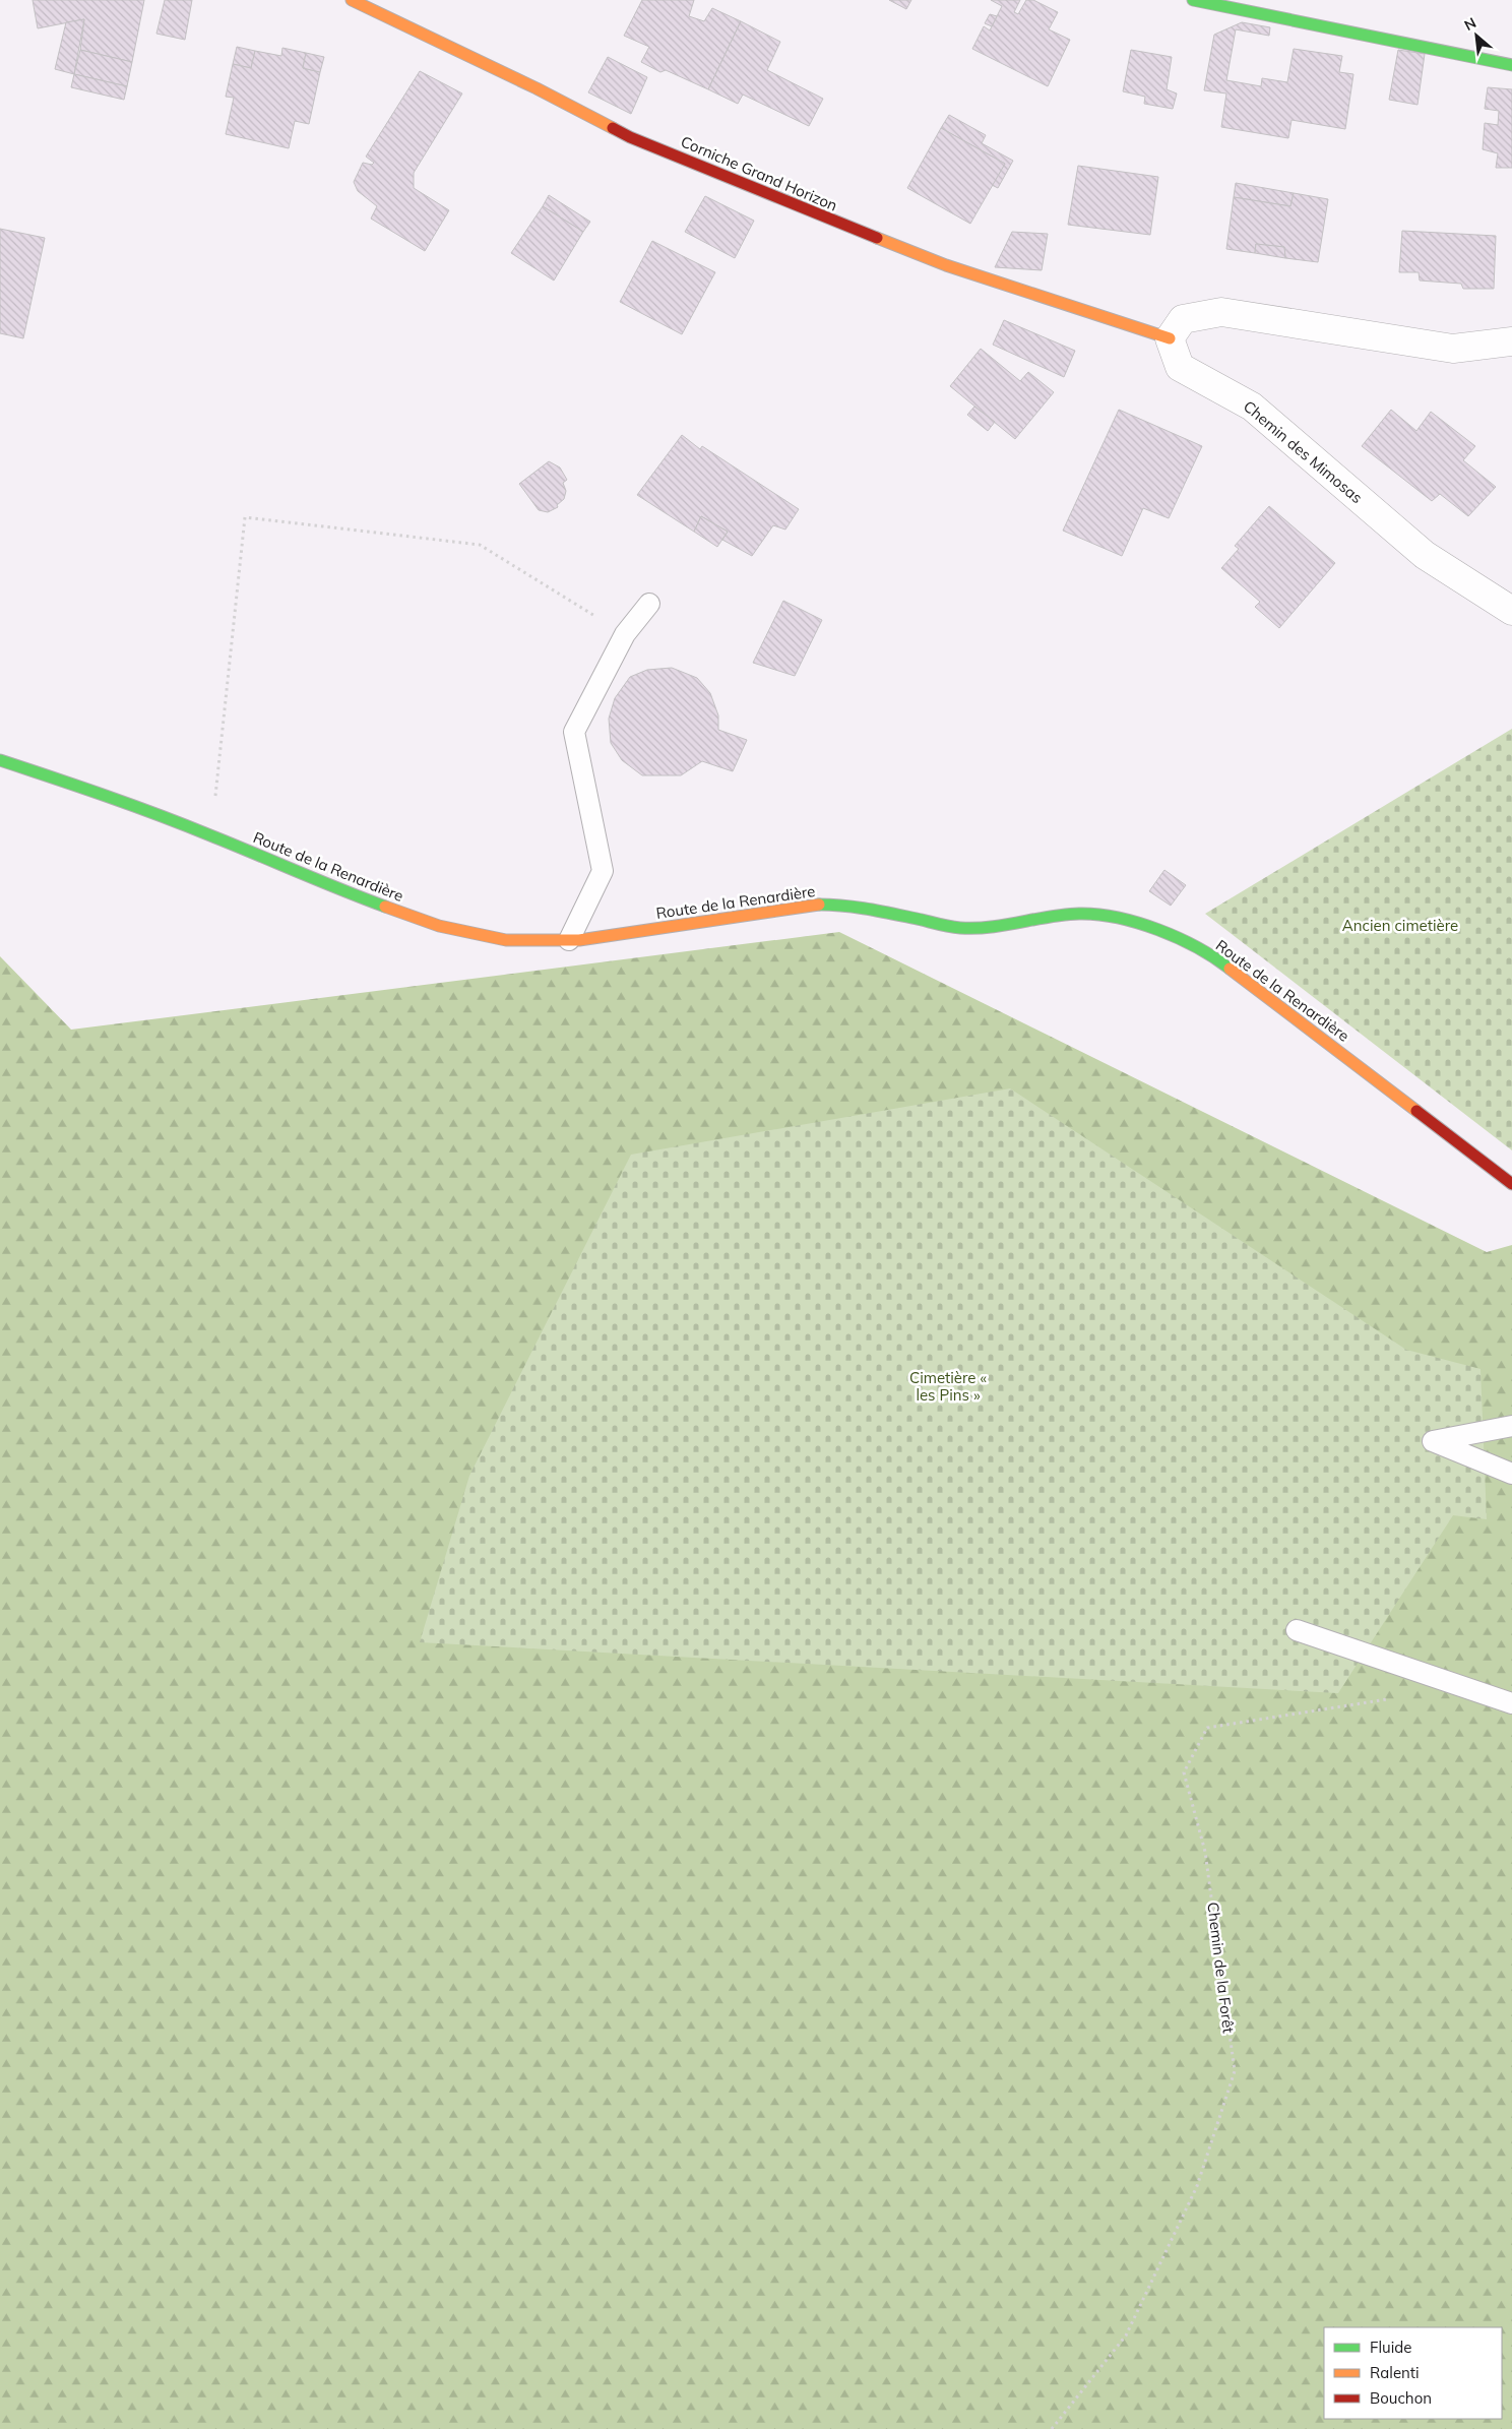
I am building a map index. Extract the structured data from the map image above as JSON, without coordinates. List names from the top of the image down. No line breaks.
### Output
{"streets":{"street":["Corniche Grand Horizon","Chemin des Mimosas","Route de la Renardière"],"path":["Chemin de la Forêt"]},"crossings":[["Corniche Grand Horizon","Chemin des Mimosas"]],"parks":["Ancien cimetière","Cimetière « les Pins »"],"legend":["Fluide","Ralenti","Bouchon"],"north":"top left"}
